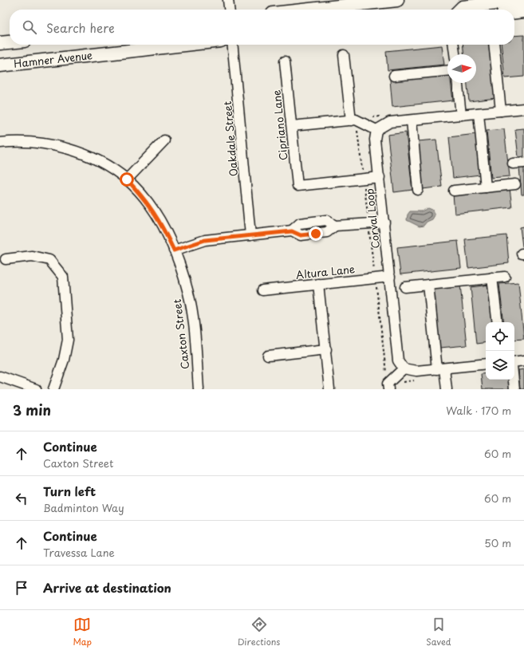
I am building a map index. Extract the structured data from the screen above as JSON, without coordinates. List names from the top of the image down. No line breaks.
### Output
{"streets":{"main road":["Hamner Avenue"],"street":["Cipriano Lane","Oakdale Street","Corval Loop","Altura Lane","Caxton Street"]},"crossings":[["Cipriano Lane","Corval Loop"],["Corval Loop","Altura Lane"]],"north":"right","page":{"search":"Search here","heading":["3 min","Walk · 170 m"],"list":[["Continue","Caxton Street","60 m"],["Turn left","Badminton Way","60 m"],["Continue","Travessa Lane","50 m"],"Arrive at destination"],"nav":["Map","Directions","Saved"]}}
